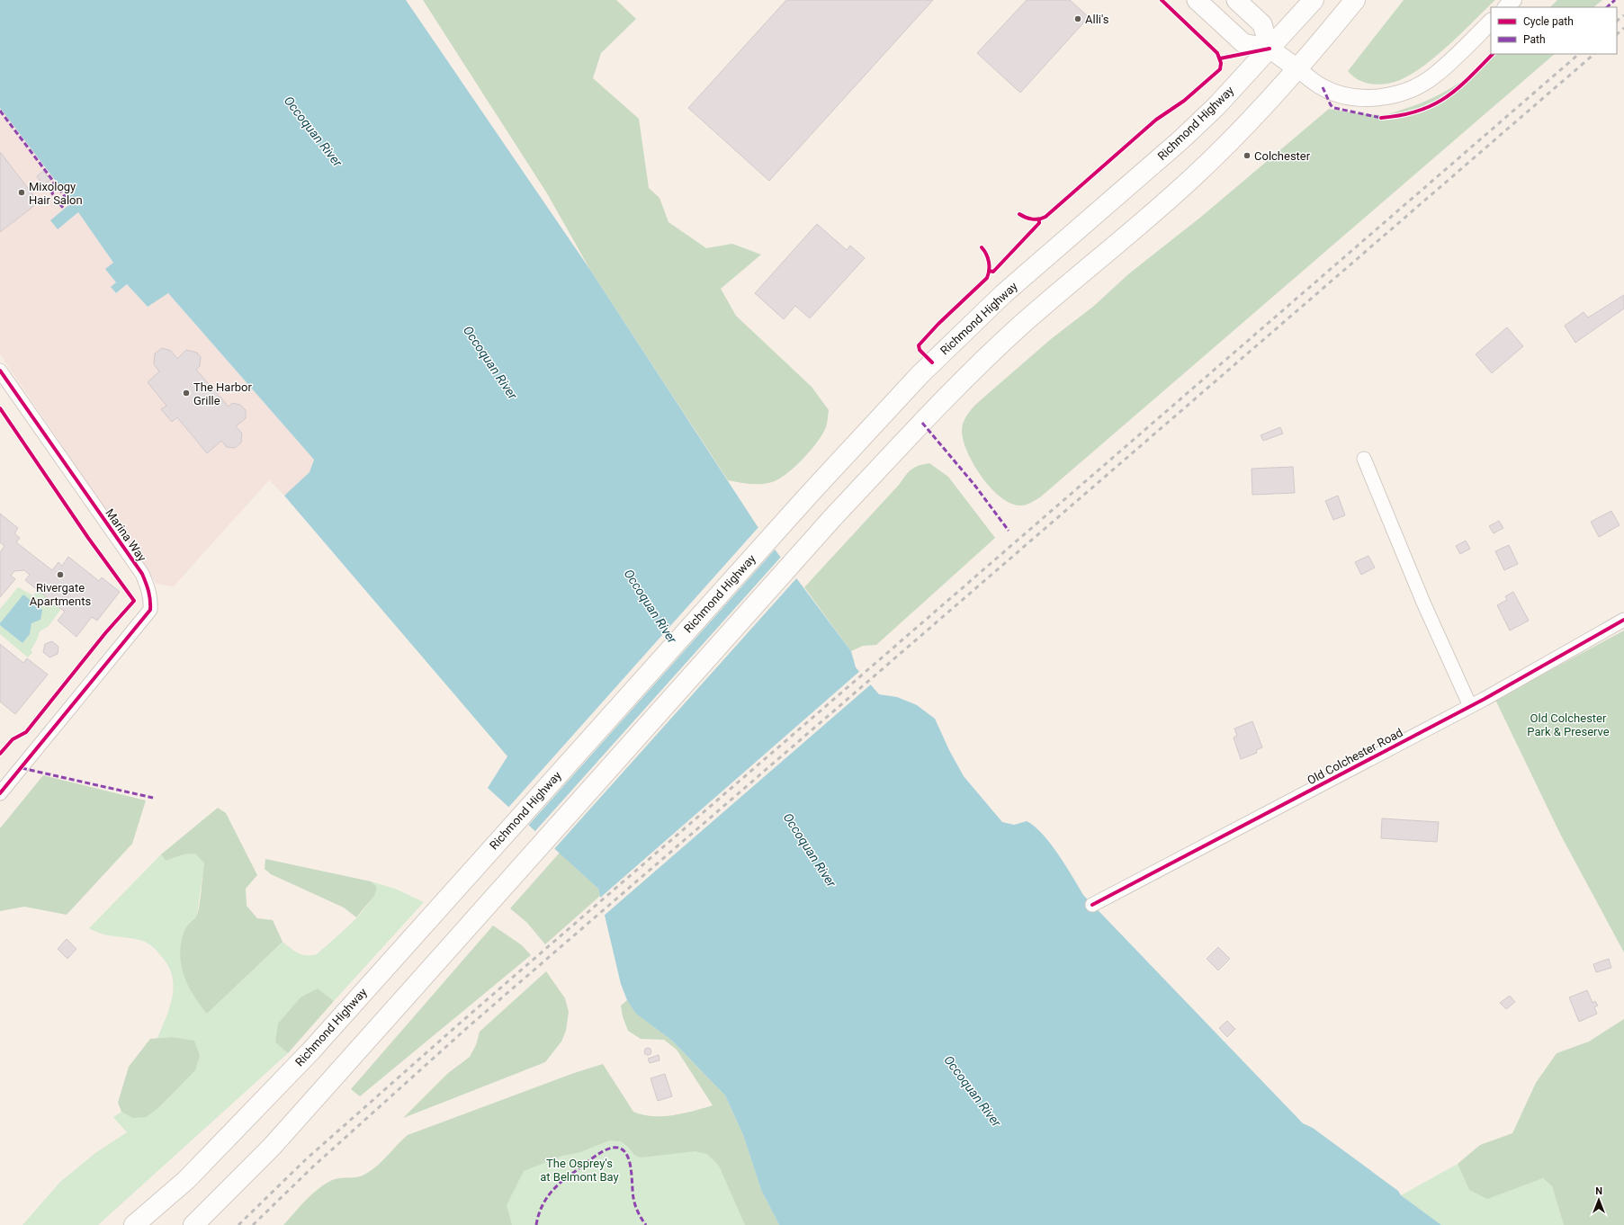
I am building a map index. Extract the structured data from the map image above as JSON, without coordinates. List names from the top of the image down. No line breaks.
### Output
{"streets":{"main road":["Richmond Highway"],"street":["Marina Way","Old Colchester Road"]},"water":["Occoquan River"],"parks":["Old Colchester Park & Preserve","The Osprey's at Belmont Bay"],"places":["Alli's","Colchester","Mixology Hair Salon","The Harbor Grille","Rivergate Apartments"],"legend":["Cycle path","Path"],"north":"top"}
